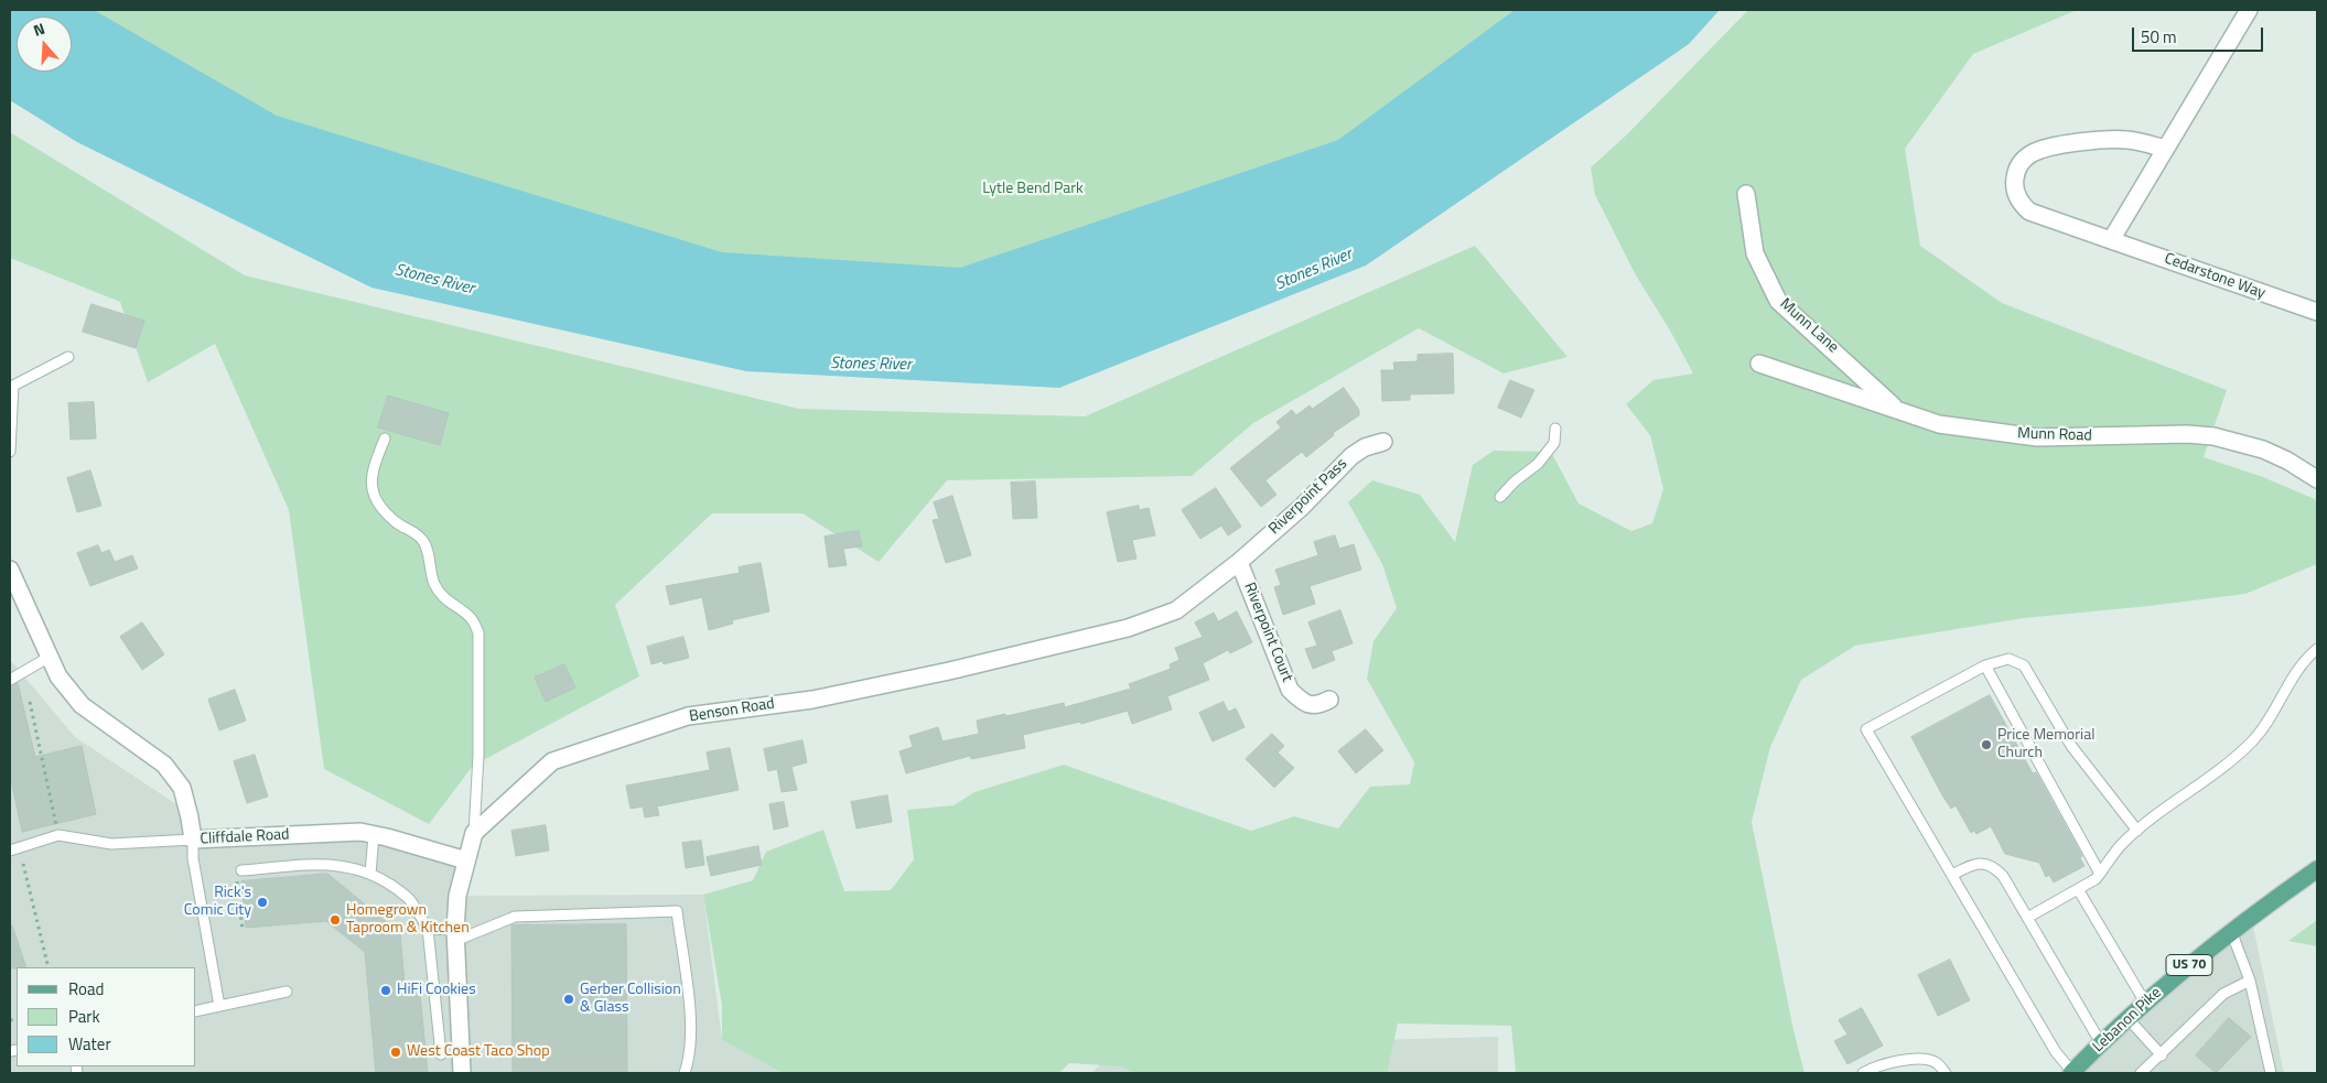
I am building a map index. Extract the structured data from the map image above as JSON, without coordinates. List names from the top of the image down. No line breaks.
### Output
{"streets":{"main road":["US 70","Lebanon Pike"],"street":["Cedarstone Way","Munn Lane","Munn Road","Riverpoint Pass","Riverpoint Court","Benson Road","Cliffdale Road"]},"crossings":[["Munn Lane","Munn Road"],["Riverpoint Pass","Riverpoint Court"],["Riverpoint Pass","Benson Road"],["Riverpoint Court","Benson Road"]],"water":["Stones River"],"parks":["Lytle Bend Park"],"places":["Price Memorial Church","Rick's Comic City","Homegrown Taproom & Kitchen","HiFi Cookies","Gerber Collision & Glass","West Coast Taco Shop"],"legend":["Road","Park","Water"],"scale_bar":"50 m","north":"top"}
